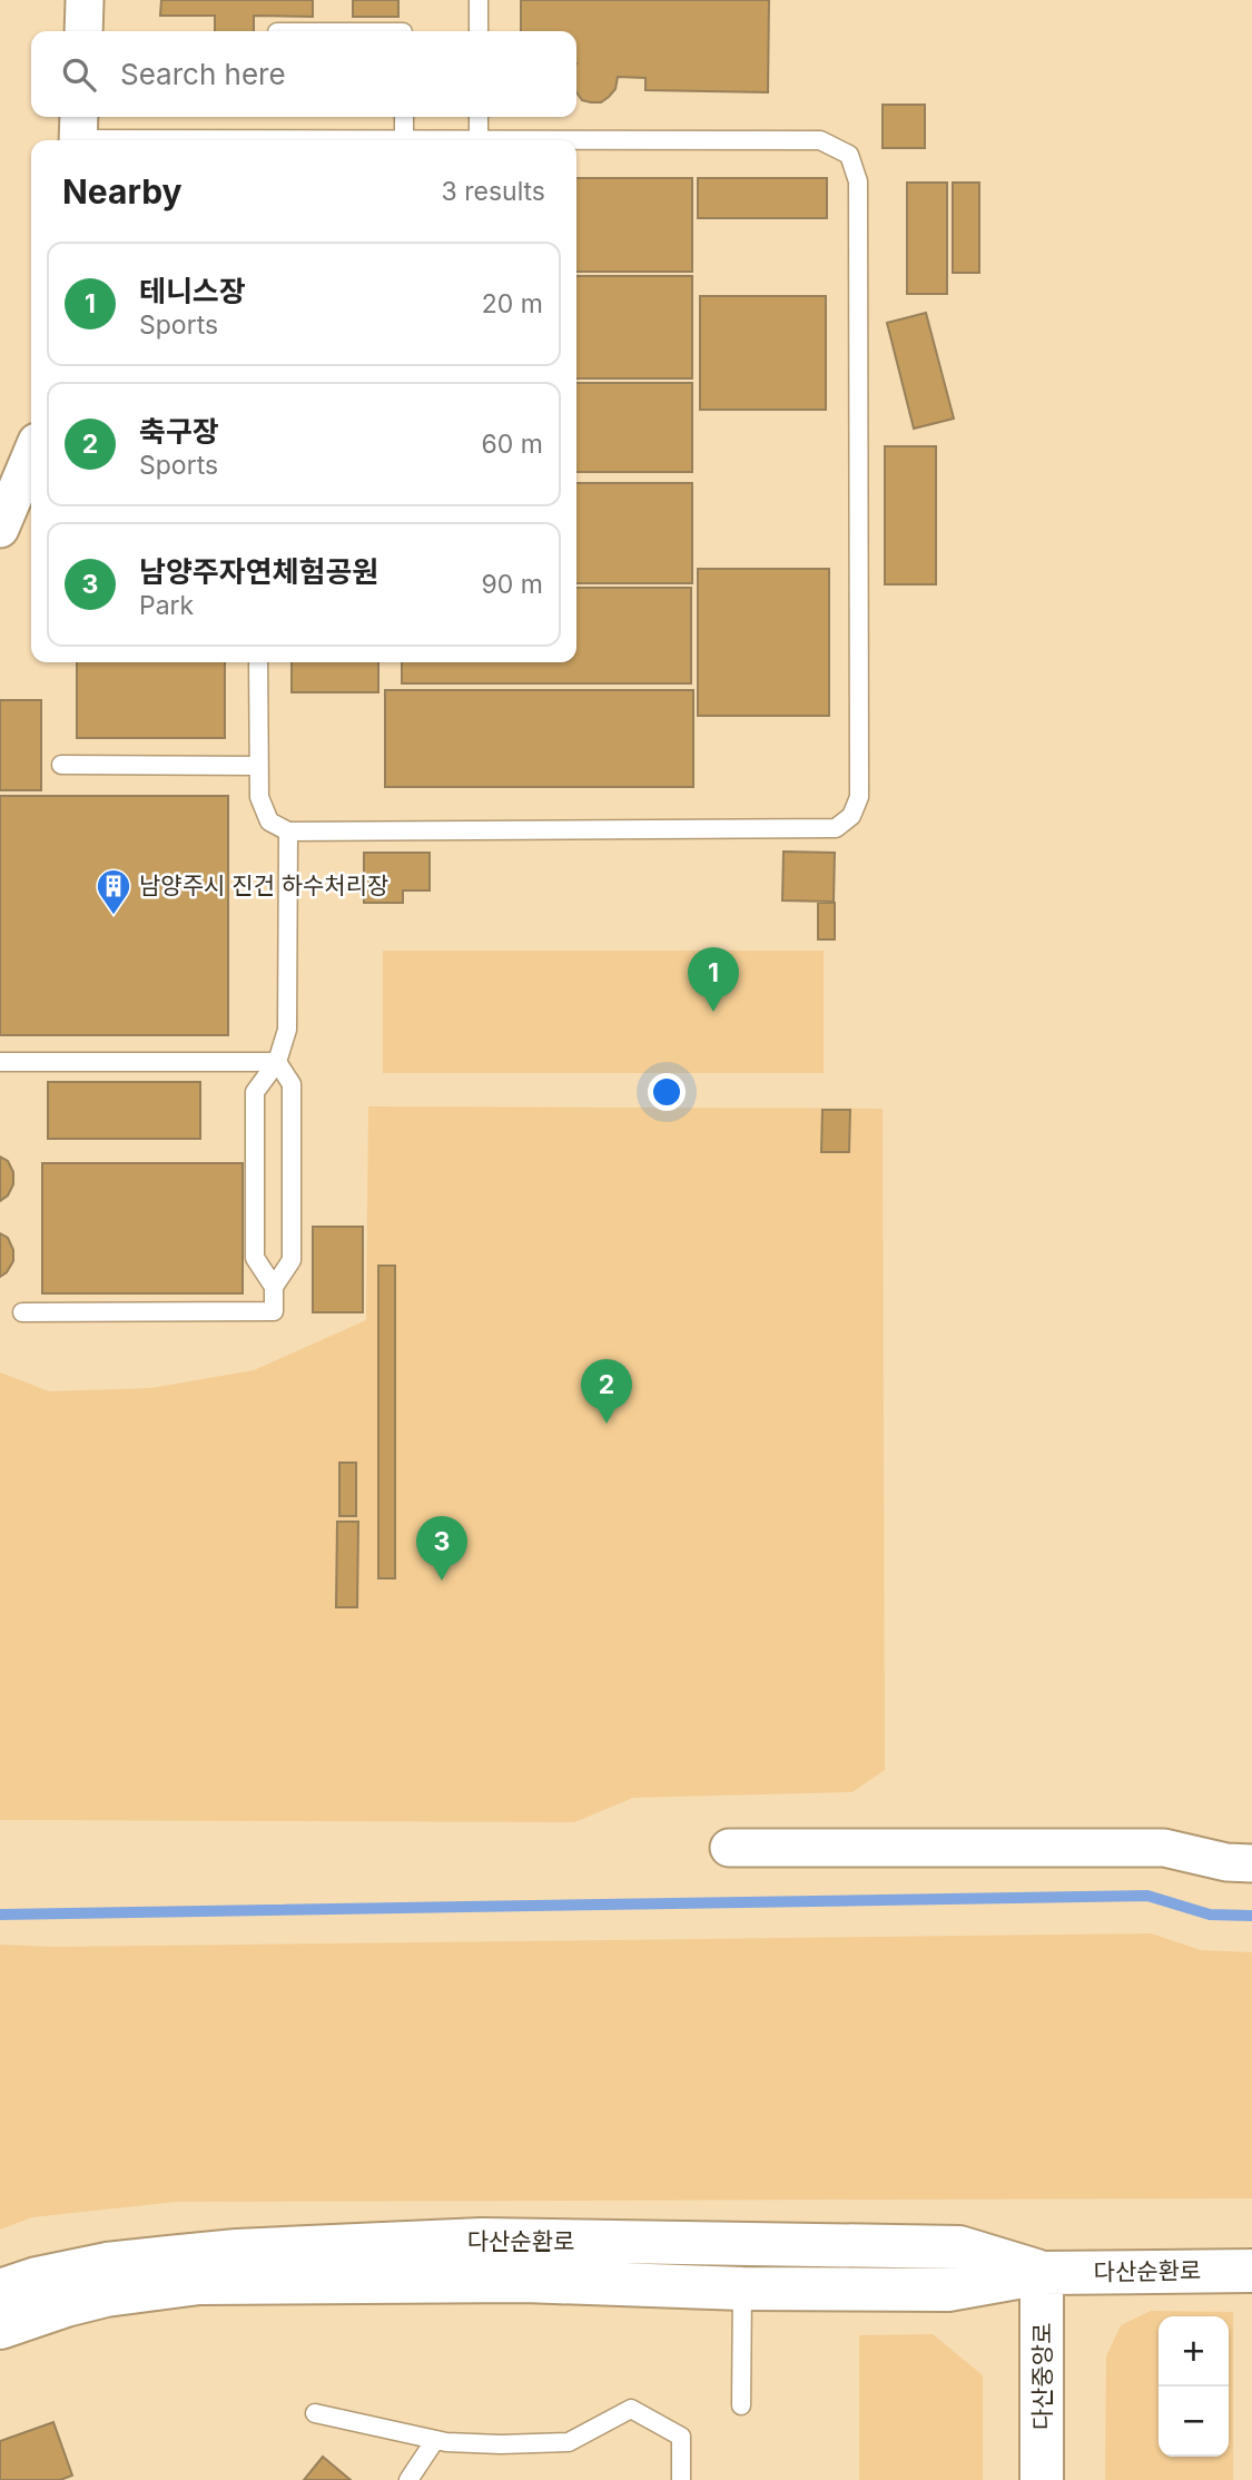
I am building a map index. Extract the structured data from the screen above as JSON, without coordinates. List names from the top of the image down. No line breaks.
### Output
{"streets":{"street":["다산순환로","다산중앙로"]},"crossings":[["다산순환로","다산중앙로"]],"places":{"building":["남양주시 진건 하수처리장"]},"page":{"search":"Search here","heading":["Nearby","3 results"],"list":[{"mark":"1","name":"테니스장","note":"Sports","value":"20 m"},{"mark":"2","name":"축구장","note":"Sports","value":"60 m"},{"mark":"3","name":"남양주자연체험공원","note":"Park","value":"90 m"}],"pins":["1","2","3"],"map_buttons":["+","−"]}}
